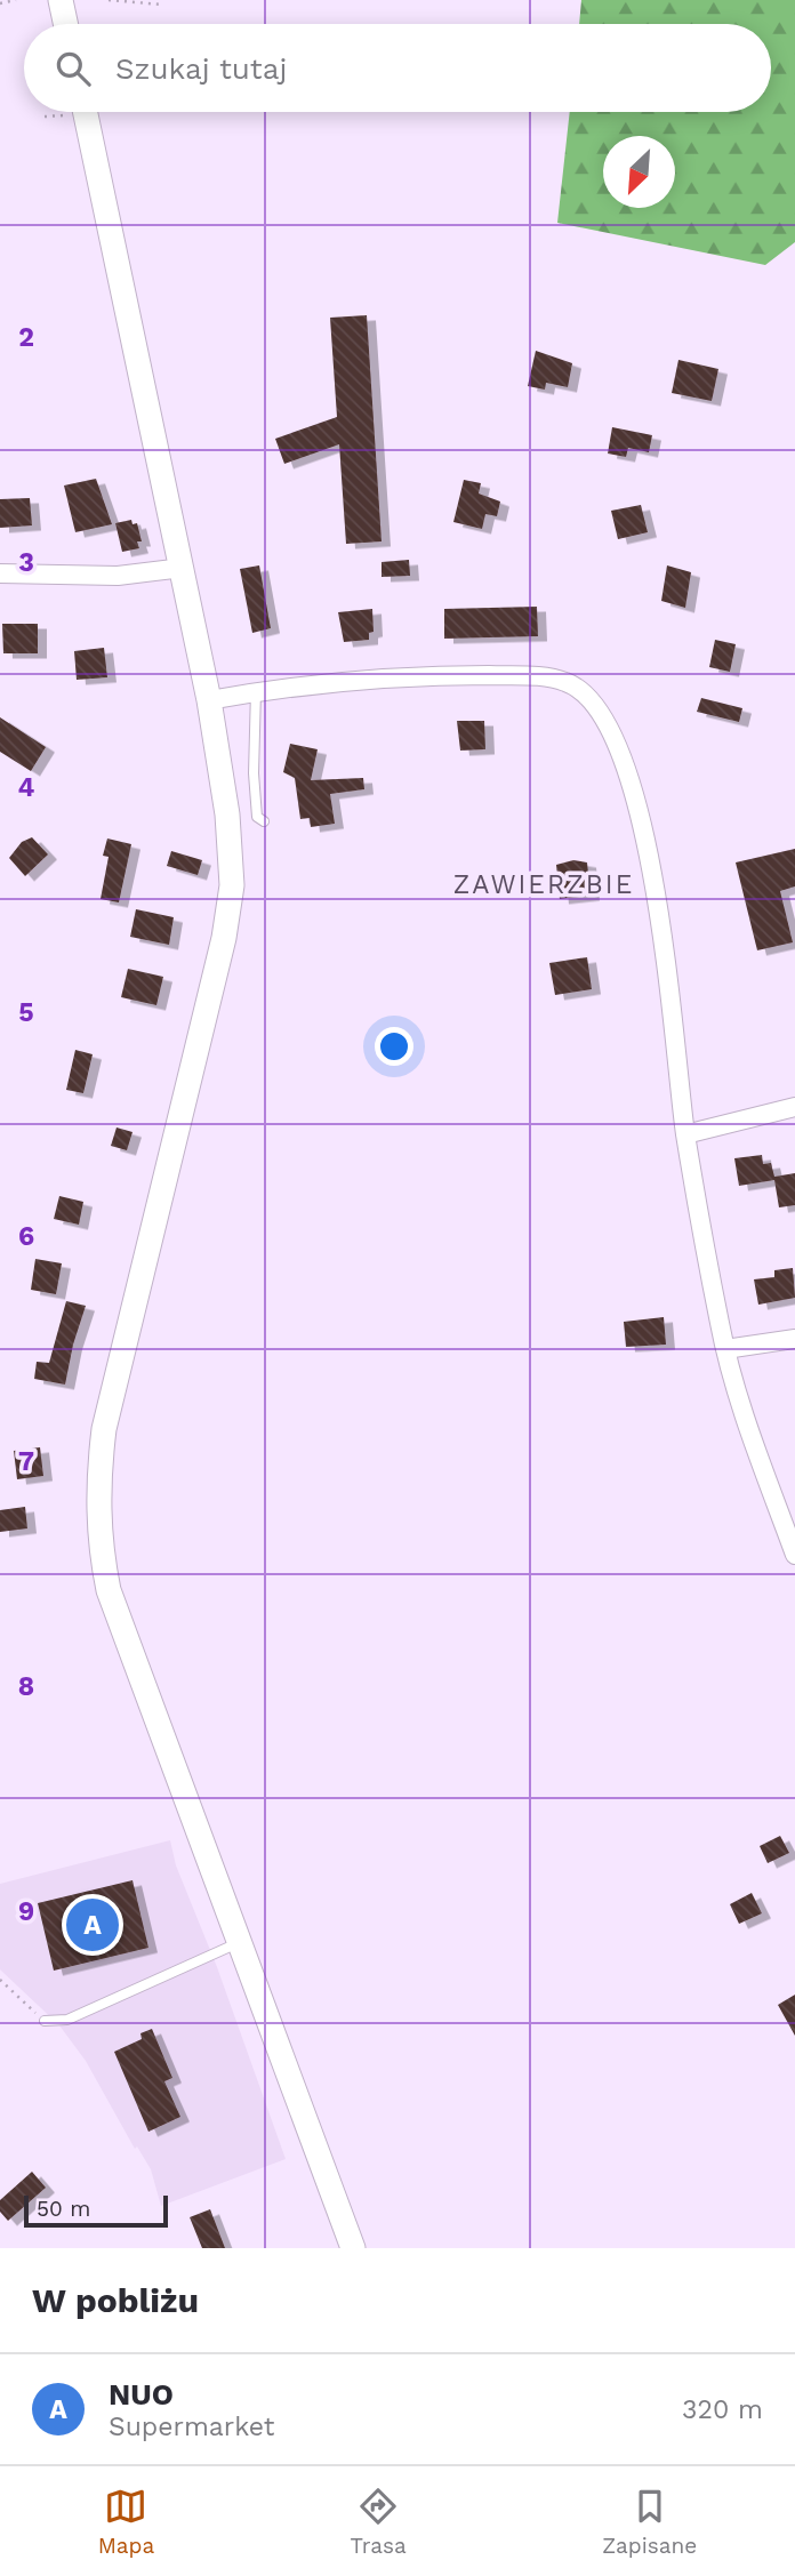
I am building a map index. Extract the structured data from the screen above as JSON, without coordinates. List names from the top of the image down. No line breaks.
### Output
{"districts":["ZAWIERZBIE"],"scale_bar":"50 m","north":"bottom left","page":{"search":"Szukaj tutaj","pins":"A","scale":"50 m","heading":"W pobliżu","list":[{"mark":"A","name":"NUO","note":"Supermarket","value":"320 m"}],"nav":["Mapa","Trasa","Zapisane"]},"grid":{"rows":["2","3","4","5","6","7","8","9"]}}
